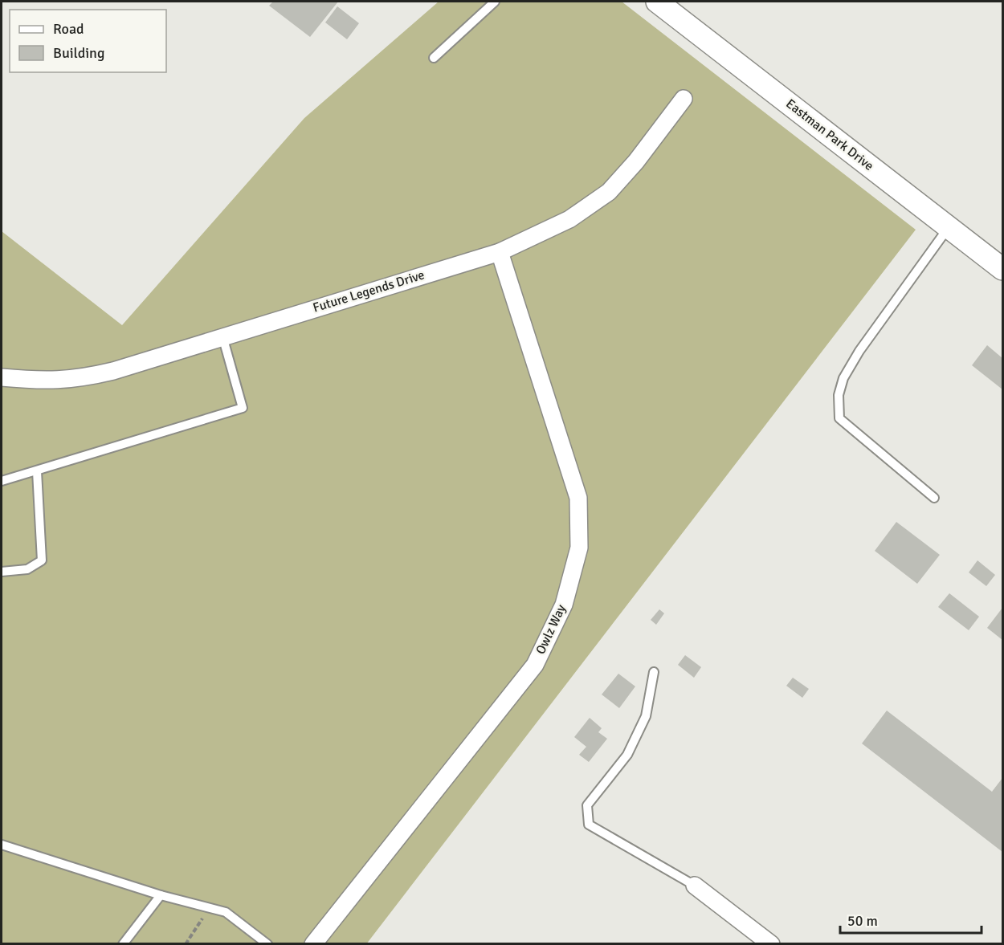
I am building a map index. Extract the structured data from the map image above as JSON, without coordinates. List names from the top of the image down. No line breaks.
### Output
{"streets":{"street":["Eastman Park Drive","Future Legends Drive","Owlz Way"]},"crossings":[["Future Legends Drive","Owlz Way"]],"legend":["Road","Building"],"scale_bar":"50 m"}
